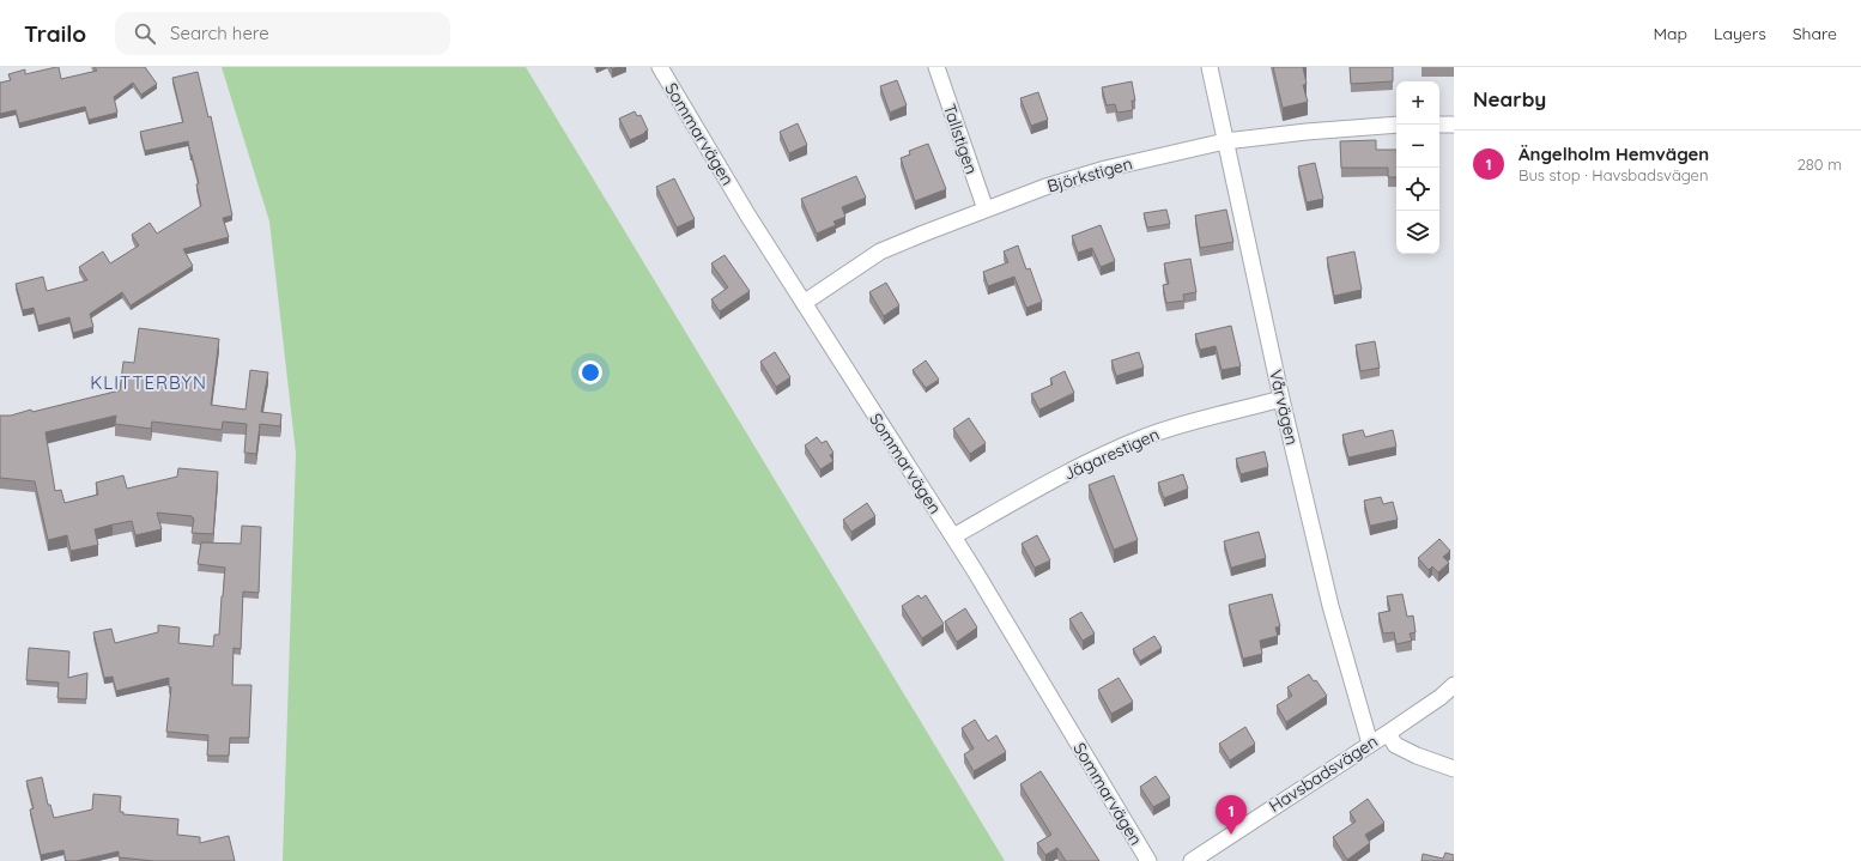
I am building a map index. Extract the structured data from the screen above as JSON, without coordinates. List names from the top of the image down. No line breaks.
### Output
{"streets":{"street":["Sommarvägen","Tallstigen","Björkstigen","Vårvägen","Jägarestigen","Havsbadsvägen"]},"crossings":[["Sommarvägen","Björkstigen"],["Sommarvägen","Jägarestigen"],["Tallstigen","Björkstigen"],["Björkstigen","Vårvägen"],["Vårvägen","Jägarestigen"],["Vårvägen","Havsbadsvägen"]],"districts":["KLITTERBYN"],"page":{"header":"Trailo","search":"Search here","nav":["Map","Layers","Share"],"heading":"Nearby","map_buttons":["+","−"],"list":[{"mark":"1","name":"Ängelholm Hemvägen","note":"Bus stop · Havsbadsvägen","value":"280 m"}],"pins":"1"}}
